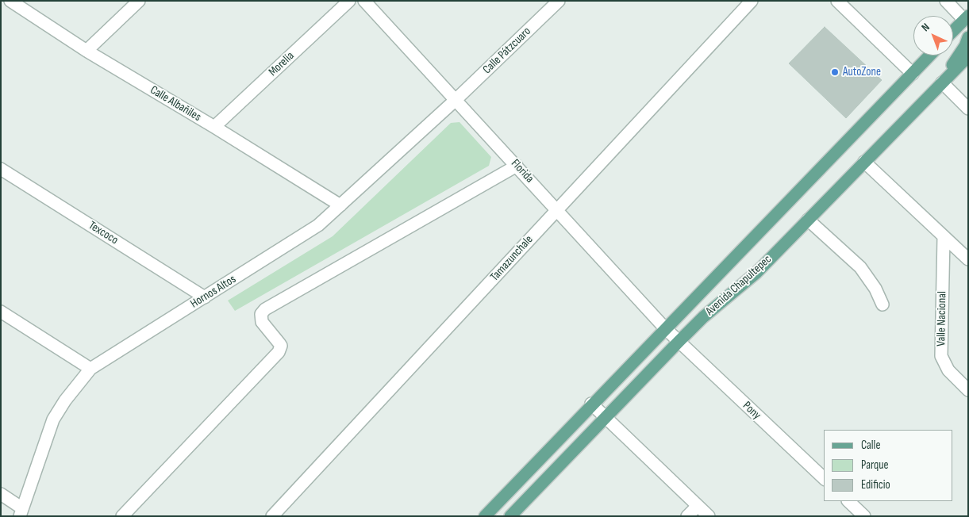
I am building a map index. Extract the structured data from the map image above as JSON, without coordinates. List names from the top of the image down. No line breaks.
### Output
{"streets":{"main road":["Avenida Chapultepec"],"street":["Calle Pátzcuaro","Morelia","Calle Albañiles","Florida","Texcoco","Tamazunchale","Hornos Altos","Valle Nacional","Pony"]},"crossings":[["Calle Pátzcuaro","Florida"],["Calle Pátzcuaro","Hornos Altos"],["Morelia","Calle Albañiles"],["Calle Albañiles","Hornos Altos"],["Florida","Tamazunchale"],["Florida","Avenida Chapultepec"],["Florida","Hornos Altos"],["Florida","Pony"],["Texcoco","Hornos Altos"],["Avenida Chapultepec","Pony"]],"places":["AutoZone"],"legend":["Calle","Parque","Edificio"],"north":"top left"}
